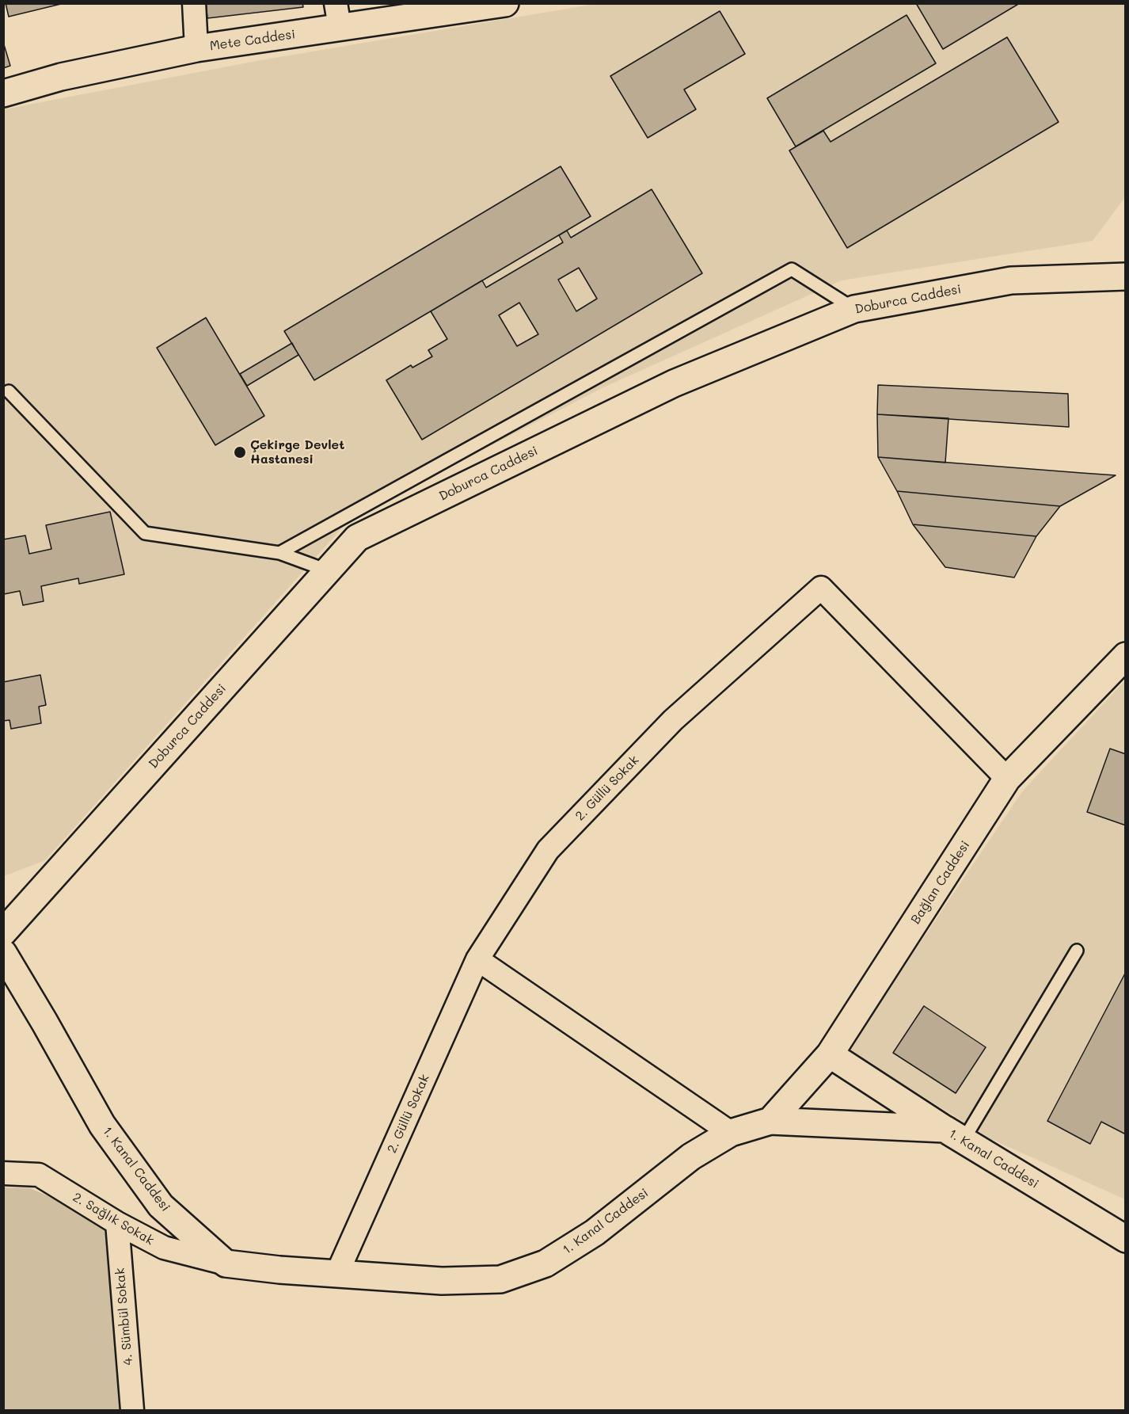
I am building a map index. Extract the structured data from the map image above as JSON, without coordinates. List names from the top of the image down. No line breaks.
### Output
{"streets":{"main road":["Mete Caddesi","Doburca Caddesi","Bağlan Caddesi","1. Kanal Caddesi"],"street":["2. Güllü Sokak","2. Sağlık Sokak","4. Sümbül Sokak"]},"crossings":[["2. Güllü Sokak","Bağlan Caddesi"],["2. Güllü Sokak","1. Kanal Caddesi"],["Bağlan Caddesi","1. Kanal Caddesi"],["1. Kanal Caddesi","2. Sağlık Sokak"],["2. Sağlık Sokak","4. Sümbül Sokak"]],"places":["Çekirge Devlet Hastanesi"]}
